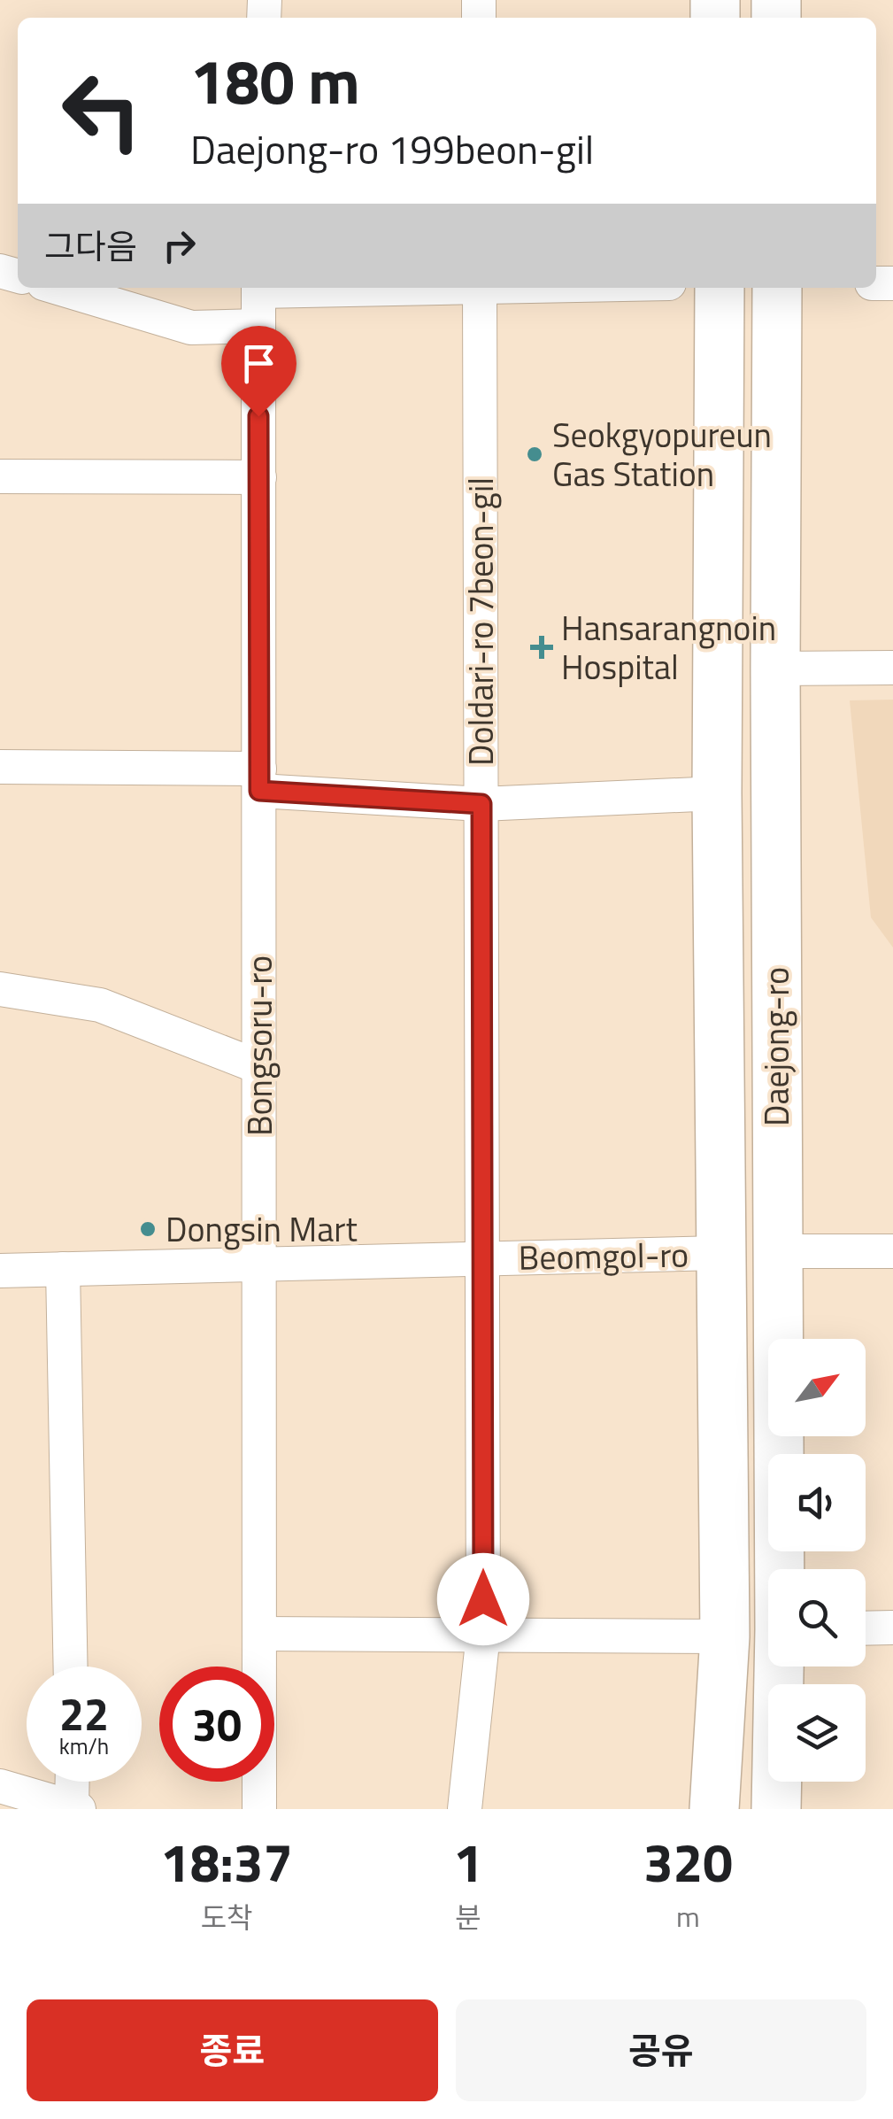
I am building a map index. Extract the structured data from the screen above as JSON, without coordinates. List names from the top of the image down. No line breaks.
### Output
{"streets":{"main road":["Daejong-ro"],"street":["Doldari-ro 7beon-gil","Bongsoru-ro","Beomgol-ro"]},"crossings":[["Doldari-ro 7beon-gil","Beomgol-ro"],["Bongsoru-ro","Beomgol-ro"],["Daejong-ro","Beomgol-ro"]],"places":{"other":["Seokgyopureun Gas Station","Dongsin Mart"],"health":["Hansarangnoin Hospital"]},"north":"top right","page":{"turn":["180 m","Daejong-ro 199beon-gil"],"then":"그다음","speed":"22 km/h","limit":"30","eta":["18:37","도착","1","분","320","m"],"buttons":["종료","공유"]}}
